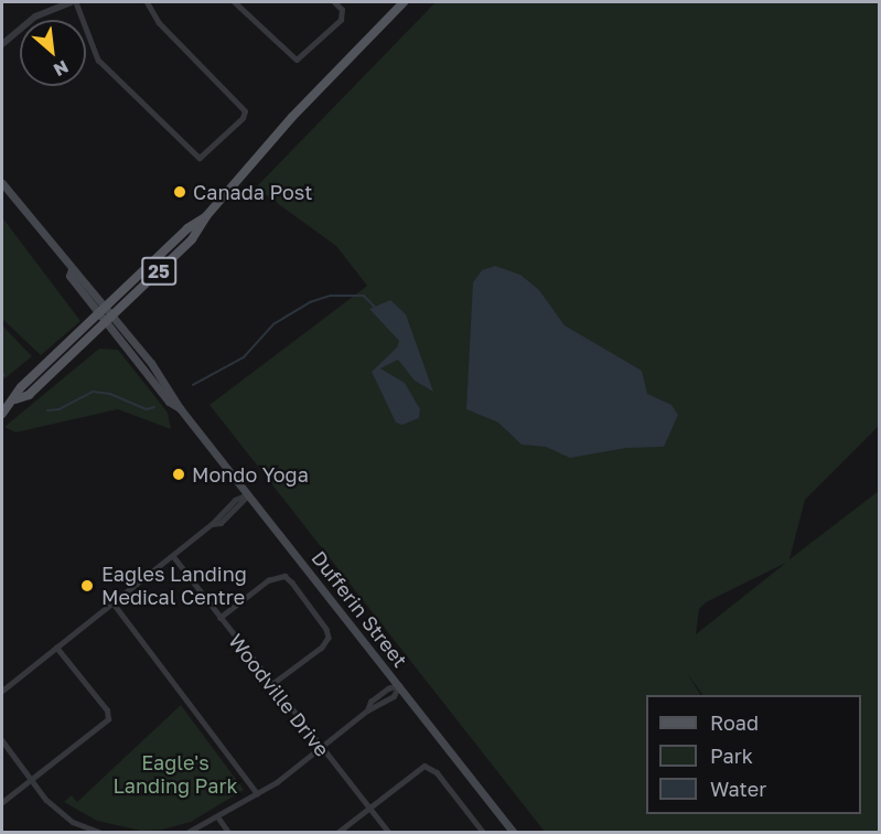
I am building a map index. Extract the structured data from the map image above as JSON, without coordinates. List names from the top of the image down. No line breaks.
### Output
{"streets":{"main road":["25","Dufferin Street"],"street":["Woodville Drive"]},"crossings":[["25","Dufferin Street"]],"parks":["Eagle's Landing Park"],"places":["Canada Post","Mondo Yoga","Eagles Landing Medical Centre"],"legend":["Road","Park","Water"],"north":"bottom right"}
